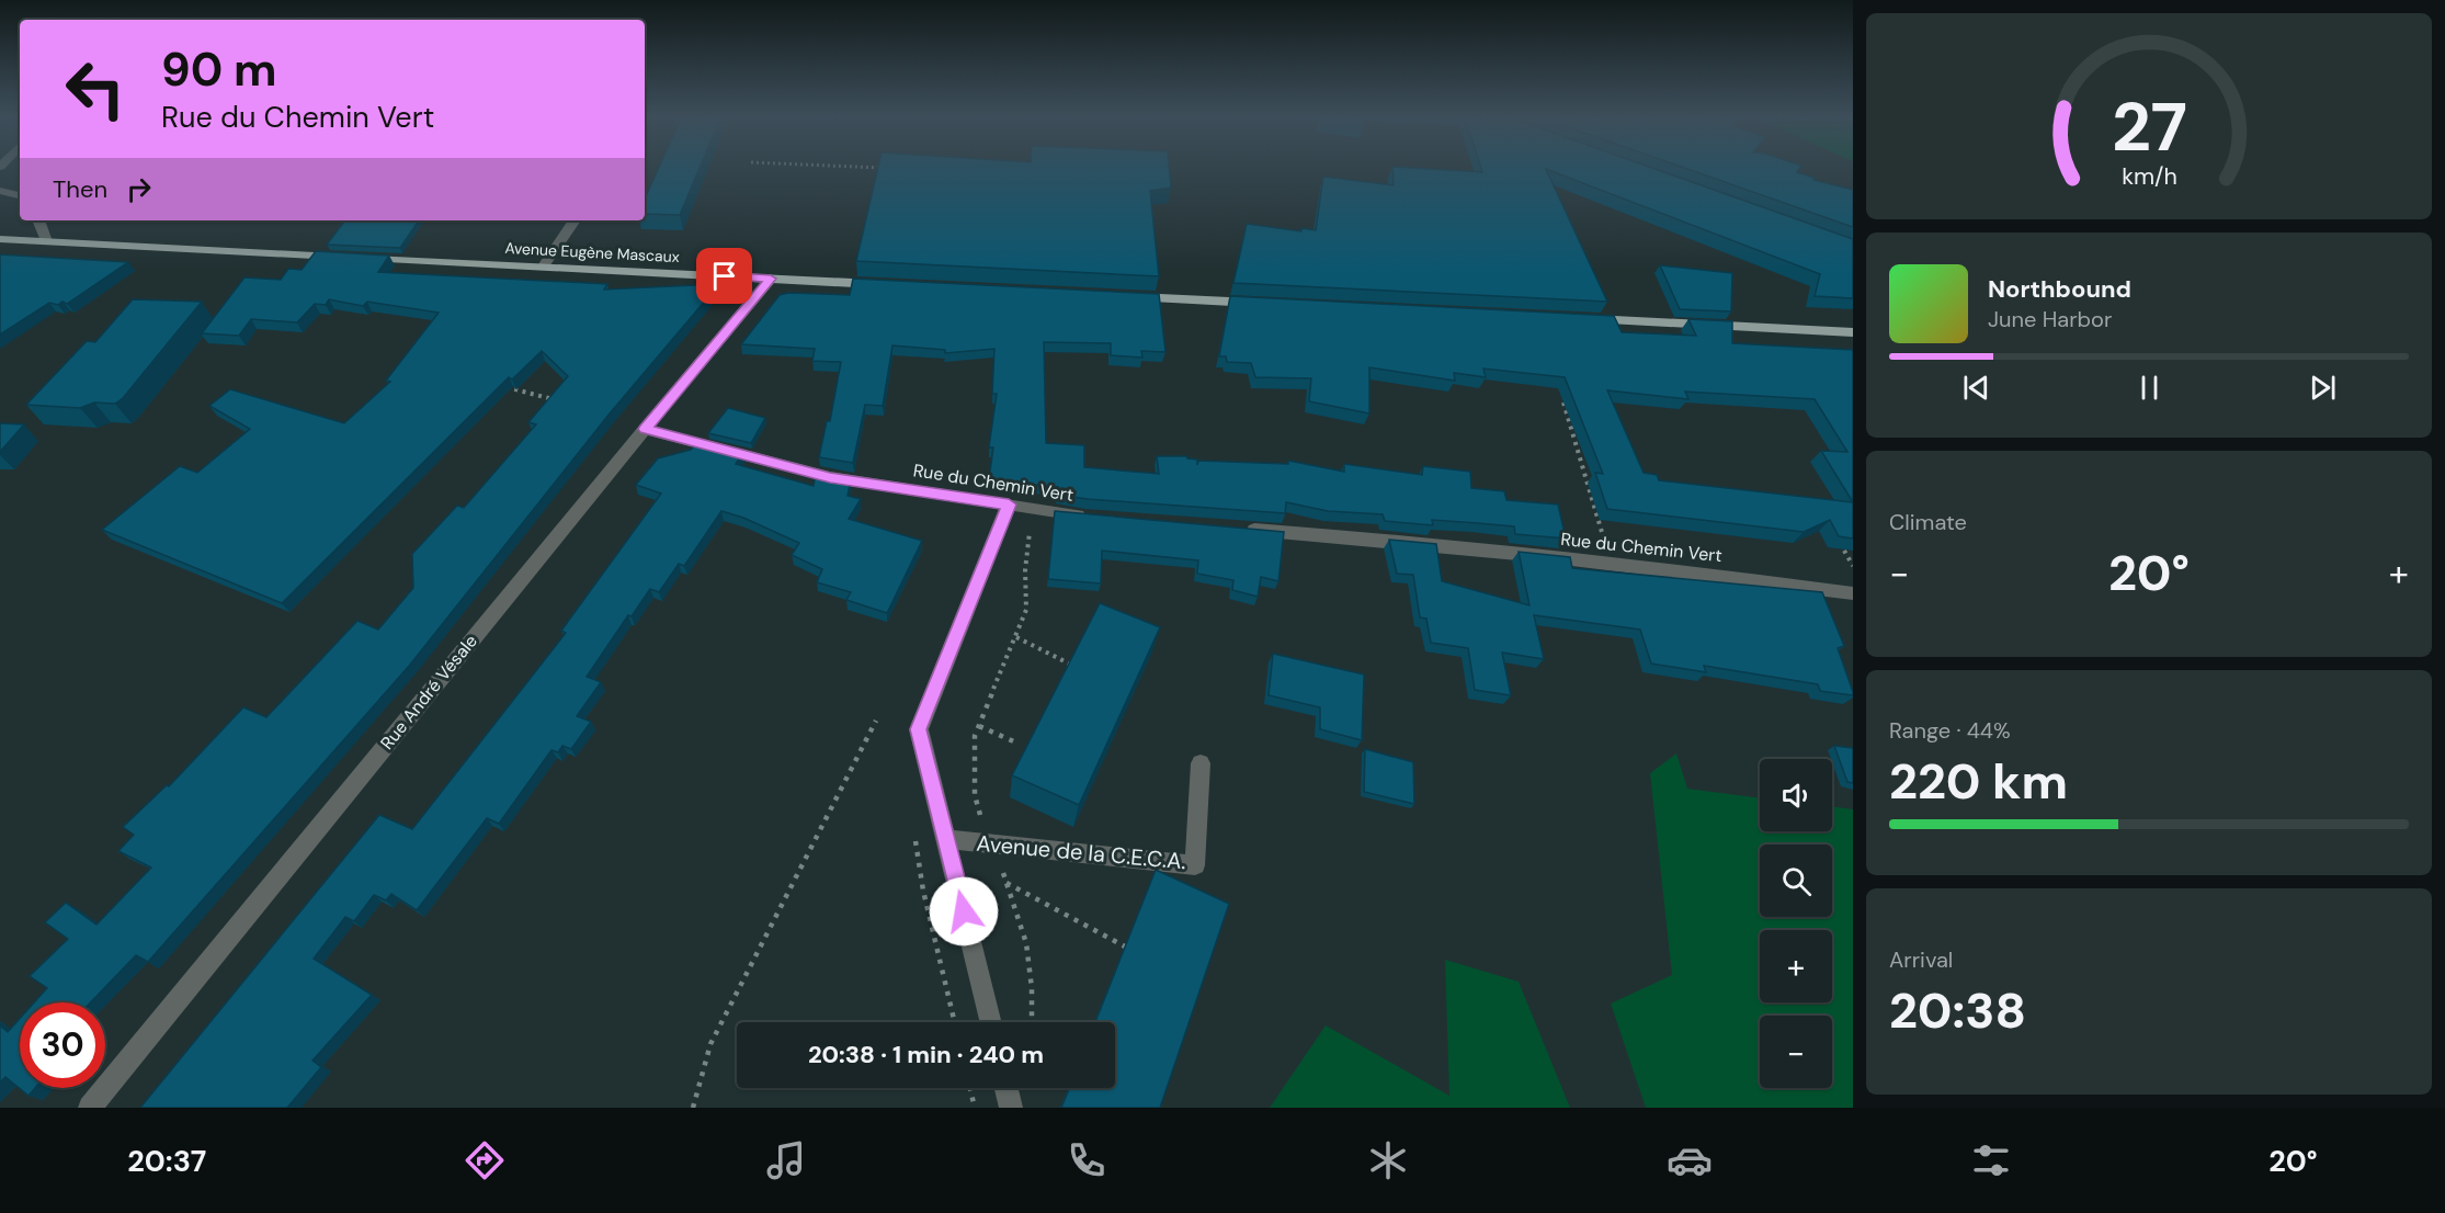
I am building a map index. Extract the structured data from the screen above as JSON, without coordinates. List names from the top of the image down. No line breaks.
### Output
{"streets":{"main road":["Avenue Eugène Mascaux"],"street":["Rue du Chemin Vert","Rue André Vésale","Avenue de la C.E.C.A."]},"crossings":[["Avenue Eugène Mascaux","Rue André Vésale"],["Rue du Chemin Vert","Rue André Vésale"],["Rue du Chemin Vert","Avenue de la C.E.C.A."]],"page":{"turn":["90 m","Rue du Chemin Vert"],"then":"Then","song":["Northbound","June Harbor"],"tile":["Climate",["Range · 44%","220 km"],["Arrival","20:38"]],"heat":["−","20°","+"],"map_buttons":["+","−"],"limit":"30","trip":"20:38 · 1 min · 240 m","tabs":["20:37","20°"],"gauge":["27","km/h"]}}
